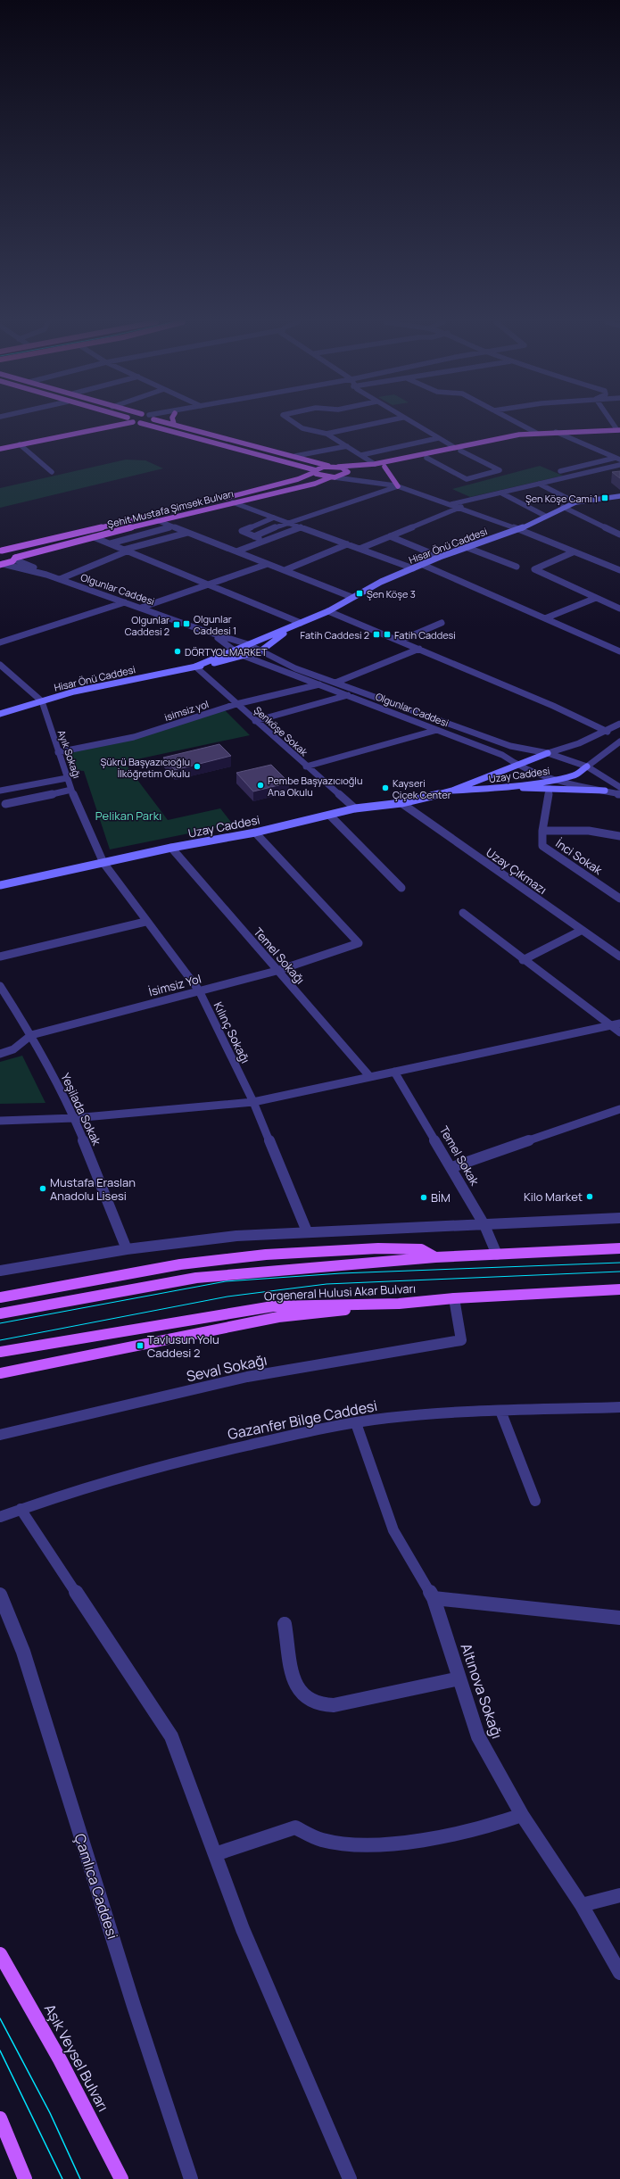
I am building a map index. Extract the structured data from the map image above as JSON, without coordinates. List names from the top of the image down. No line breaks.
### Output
{"streets":{"main road":["Şehit Mustafa Şimsek Bulvarı","Hisar Önü Caddesi","Uzay Caddesi","Orgeneral Hulusi Akar Bulvarı","Aşık Veysel Bulvarı"],"street":["Olgunlar Caddesi","isimsiz yol","Şenköşe Sokak","Ayık Sokağı","İnci Sokak","Uzay Çıkmazı","Temel Sokağı","İsimsiz Yol","Kılınç Sokağı","Yeşilada Sokak","Temel Sokak","Seval Sokağı","Gazanfer Bilge Caddesi","Altınova Sokağı","Çamlıca Caddesi"]},"crossings":[["Hisar Önü Caddesi","Olgunlar Caddesi"],["Hisar Önü Caddesi","Şenköşe Sokak"],["Hisar Önü Caddesi","Ayık Sokağı"],["Olgunlar Caddesi","isimsiz yol"],["Olgunlar Caddesi","Uzay Caddesi"],["isimsiz yol","Şenköşe Sokak"],["isimsiz yol","Ayık Sokağı"],["Şenköşe Sokak","Uzay Caddesi"],["Ayık Sokağı","Uzay Caddesi"],["Ayık Sokağı","Kılınç Sokağı"],["Uzay Caddesi","Uzay Çıkmazı"],["Uzay Caddesi","Temel Sokağı"],["Uzay Caddesi","İsimsiz Yol"],["Uzay Caddesi","Kılınç Sokağı"],["Temel Sokağı","İsimsiz Yol"],["İsimsiz Yol","Kılınç Sokağı"],["İsimsiz Yol","Yeşilada Sokak"],["Temel Sokak","Orgeneral Hulusi Akar Bulvarı"],["Orgeneral Hulusi Akar Bulvarı","Seval Sokağı"],["Gazanfer Bilge Caddesi","Altınova Sokağı"]],"parks":["Pelikan Parkı"],"places":{"transit":["Şen Köşe Cami 1","Şen Köşe 3","Olgunlar Caddesi 1","Olgunlar Caddesi 2","Fatih Caddesi 2","Fatih Caddesi","Tavlusun Yolu Caddesi 2"],"other":["DÖRTYOL MARKET","Şükrü Başyazıcıoğlu İlköğretim Okulu","Pembe Başyazıcıoğlu Ana Okulu","Kayseri Çiçek Center","Mustafa Eraslan Anadolu Lisesi","Kilo Market","BİM"]}}
